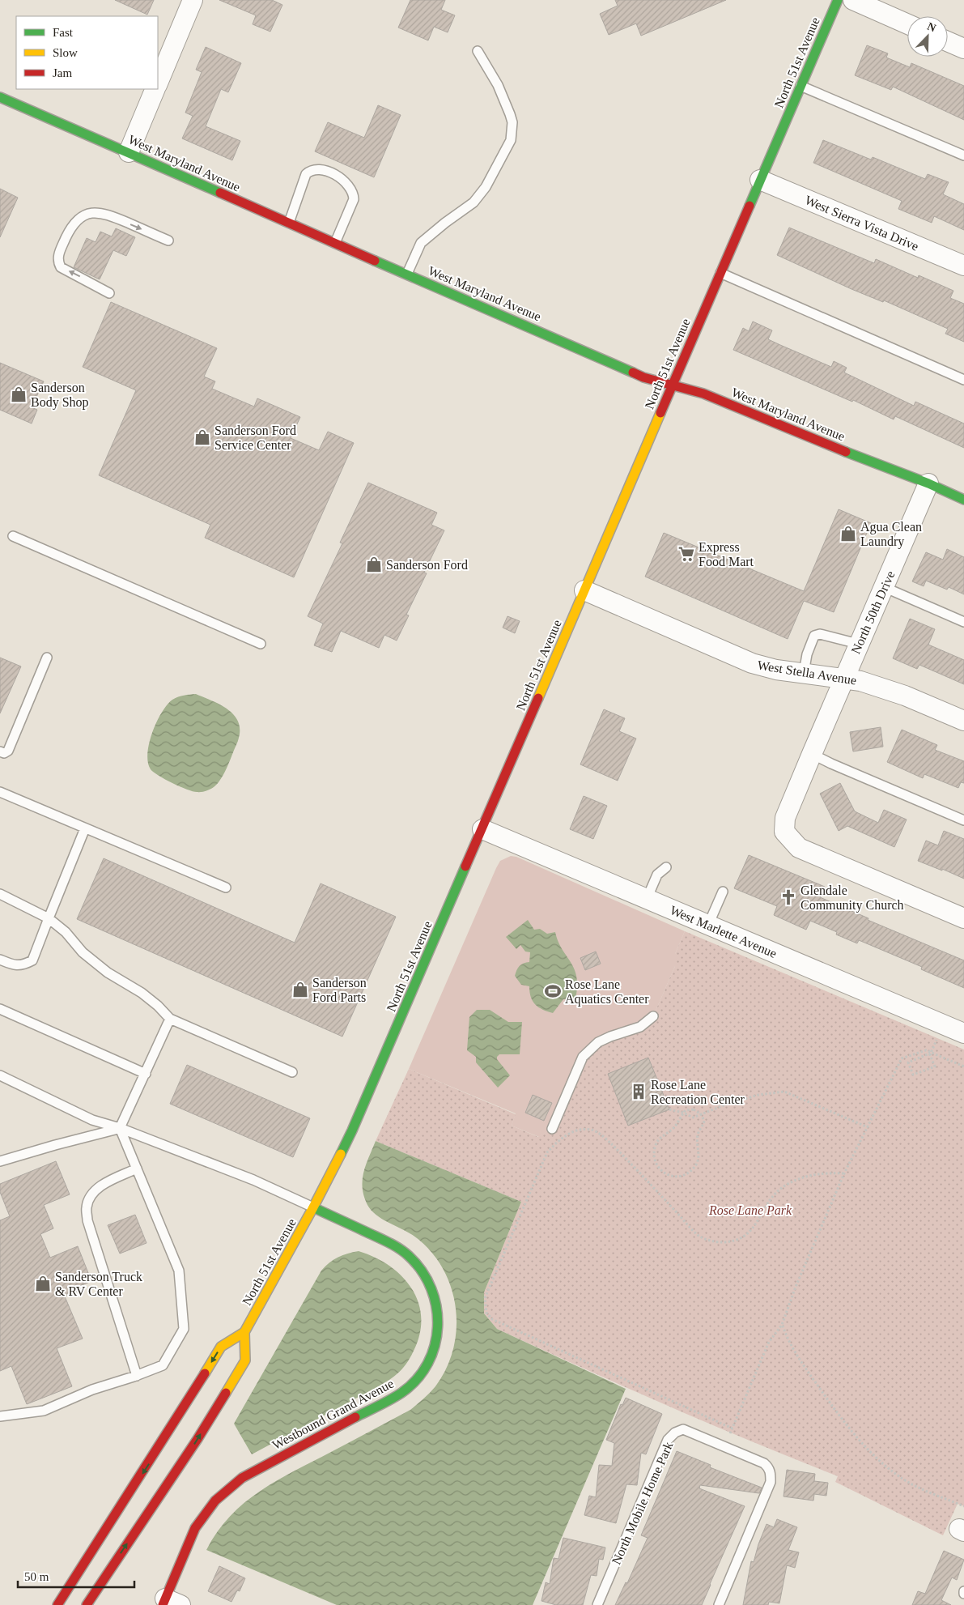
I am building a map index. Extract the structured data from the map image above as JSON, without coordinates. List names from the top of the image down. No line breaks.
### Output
{"streets":{"main road":["North 51st Avenue","West Maryland Avenue","Westbound Grand Avenue"],"street":["West Sierra Vista Drive","North 50th Drive","West Stella Avenue","West Marlette Avenue"],"lane":["North Mobile Home Park"]},"crossings":[["North 51st Avenue","West Maryland Avenue"],["North 51st Avenue","West Sierra Vista Drive"],["North 51st Avenue","West Stella Avenue"],["North 51st Avenue","West Marlette Avenue"],["North 51st Avenue","Westbound Grand Avenue"],["West Maryland Avenue","North 50th Drive"],["North 50th Drive","West Stella Avenue"]],"parks":["Rose Lane Park"],"places":{"shop":["Sanderson Body Shop","Sanderson Ford Service Center","Agua Clean Laundry","Sanderson Ford","Sanderson Ford Parts","Sanderson Truck & RV Center"],"supermarket":["Express Food Mart"],"church":["Glendale Community Church"],"sports":["Rose Lane Aquatics Center"],"building":["Rose Lane Recreation Center"]},"legend":["Fast","Slow","Jam"],"scale_bar":"50 m","north":"top right"}
